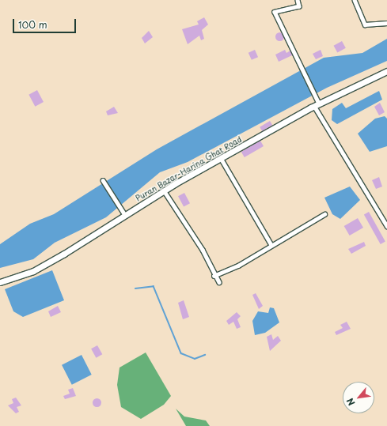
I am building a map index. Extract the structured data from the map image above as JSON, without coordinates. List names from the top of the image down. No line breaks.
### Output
{"streets":{"main road":["Puran Bazar-Harina Ghat Road"]},"scale_bar":"100 m","north":"bottom left"}
